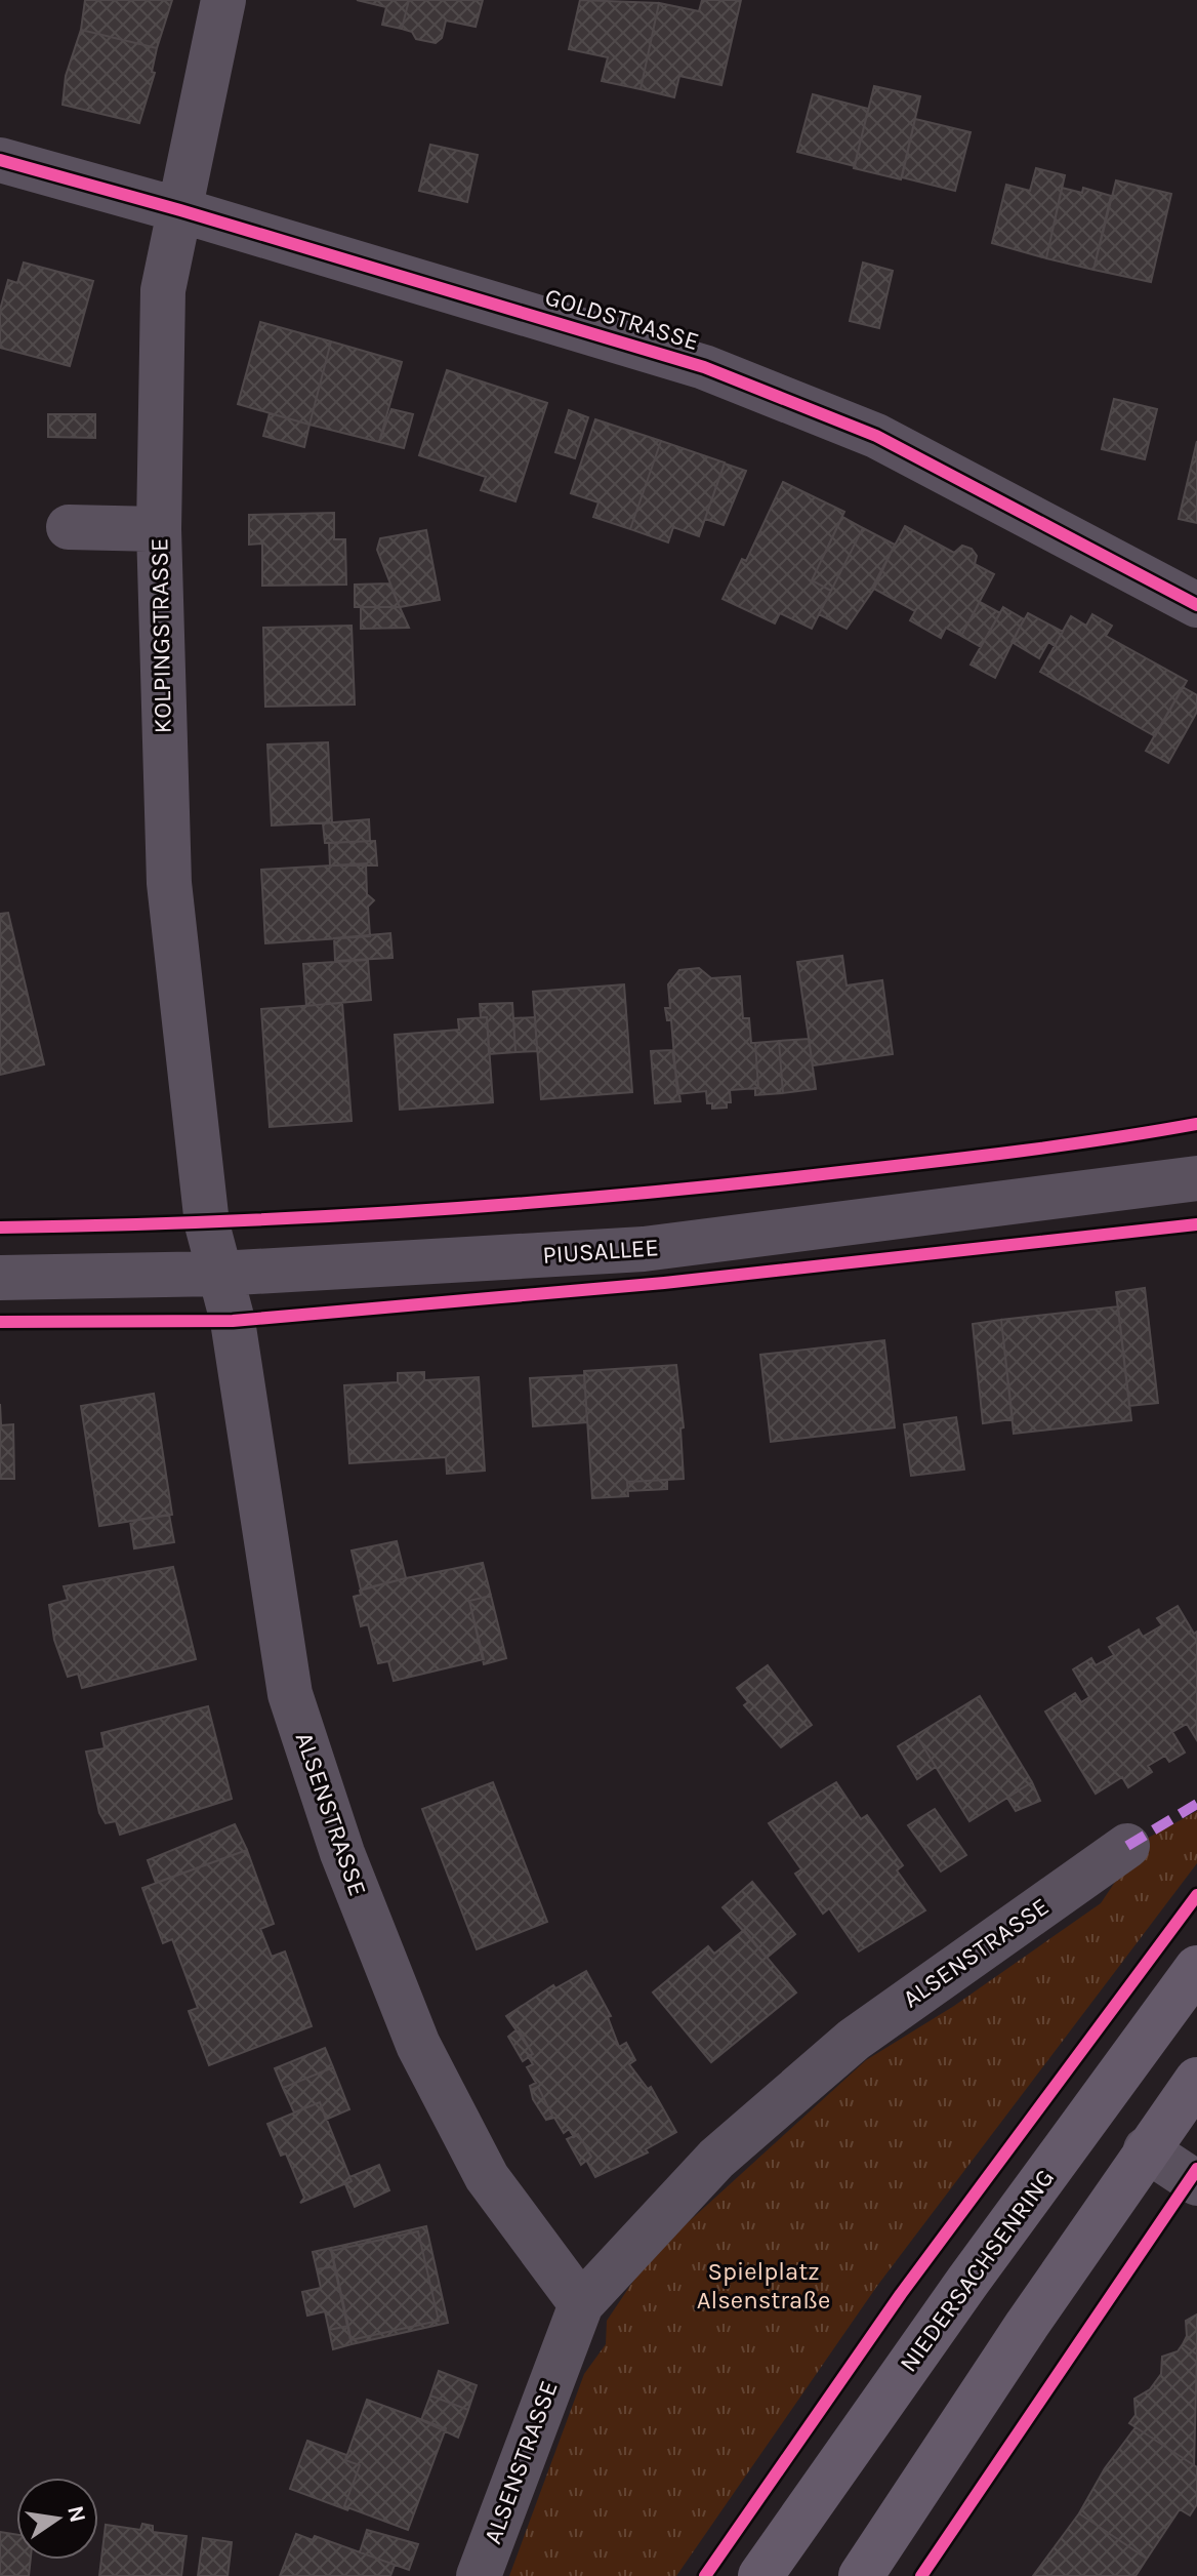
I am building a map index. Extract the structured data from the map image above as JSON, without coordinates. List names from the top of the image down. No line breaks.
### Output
{"streets":{"main road":["NIEDERSACHSENRING"],"street":["GOLDSTRASSE","KOLPINGSTRASSE","PIUSALLEE","ALSENSTRASSE"]},"crossings":[["GOLDSTRASSE","KOLPINGSTRASSE"],["KOLPINGSTRASSE","PIUSALLEE"],["KOLPINGSTRASSE","ALSENSTRASSE"],["PIUSALLEE","ALSENSTRASSE"]],"parks":["Spielplatz Alsenstraße"],"north":"right"}
